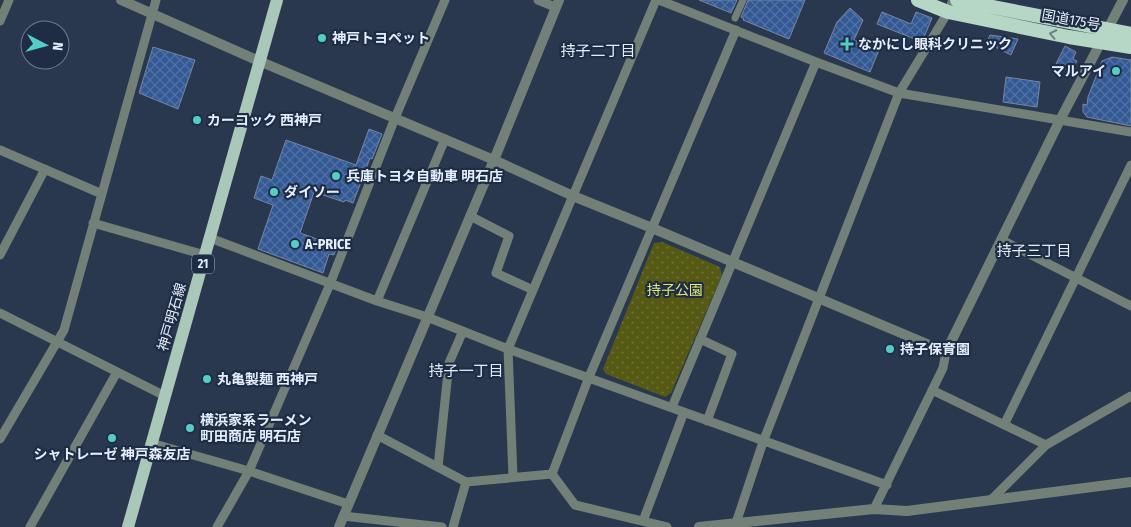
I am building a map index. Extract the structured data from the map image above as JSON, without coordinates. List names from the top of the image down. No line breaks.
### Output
{"streets":{"highway":["国道175号"],"main road":["21","神戸明石線"]},"districts":["持子二丁目","持子三丁目","持子一丁目"],"parks":["持子公園"],"places":{"other":["神戸トヨペット","マルアイ","カーコック 西神戸","兵庫トヨタ自動車 明石店","ダイソー","A-PRICE","持子保育園","丸亀製麺 西神戸","横浜家系ラーメン 町田商店 明石店","シャトレーゼ 神戸森友店"],"health":["なかにし眼科クリニック"]},"north":"right"}
